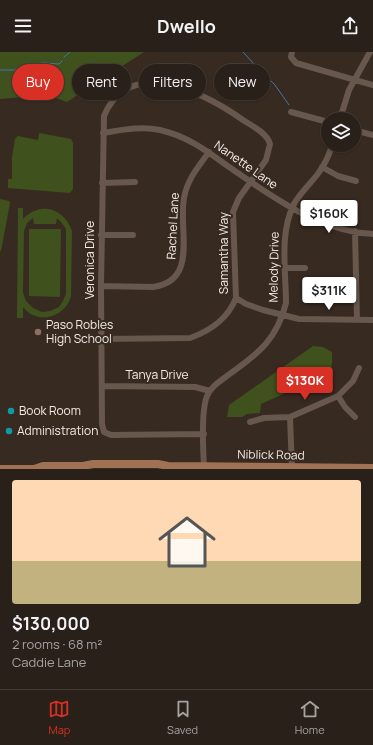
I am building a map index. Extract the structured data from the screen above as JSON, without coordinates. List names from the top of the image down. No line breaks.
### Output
{"streets":{"main road":["Niblick Road"],"street":["Nanette Lane","Rachel Lane","Samantha Way","Veronica Drive","Melody Drive","Tanya Drive"]},"crossings":[["Nanette Lane","Rachel Lane"],["Nanette Lane","Samantha Way"],["Nanette Lane","Veronica Drive"],["Nanette Lane","Melody Drive"],["Rachel Lane","Veronica Drive"],["Samantha Way","Veronica Drive"],["Veronica Drive","Melody Drive"],["Veronica Drive","Tanya Drive"],["Melody Drive","Tanya Drive"],["Melody Drive","Niblick Road"]],"places":["Paso Robles High School","Book Room","Administration"],"page":{"header":"Dwello","chip":["Buy","Rent","Filters","New"],"price":["$160K","$311K","$130K"],"list":[{"name":"$130,000","note":"2 rooms · 68 m² · Caddie Lane"}],"tabs":["Map","Saved","Home"]}}
